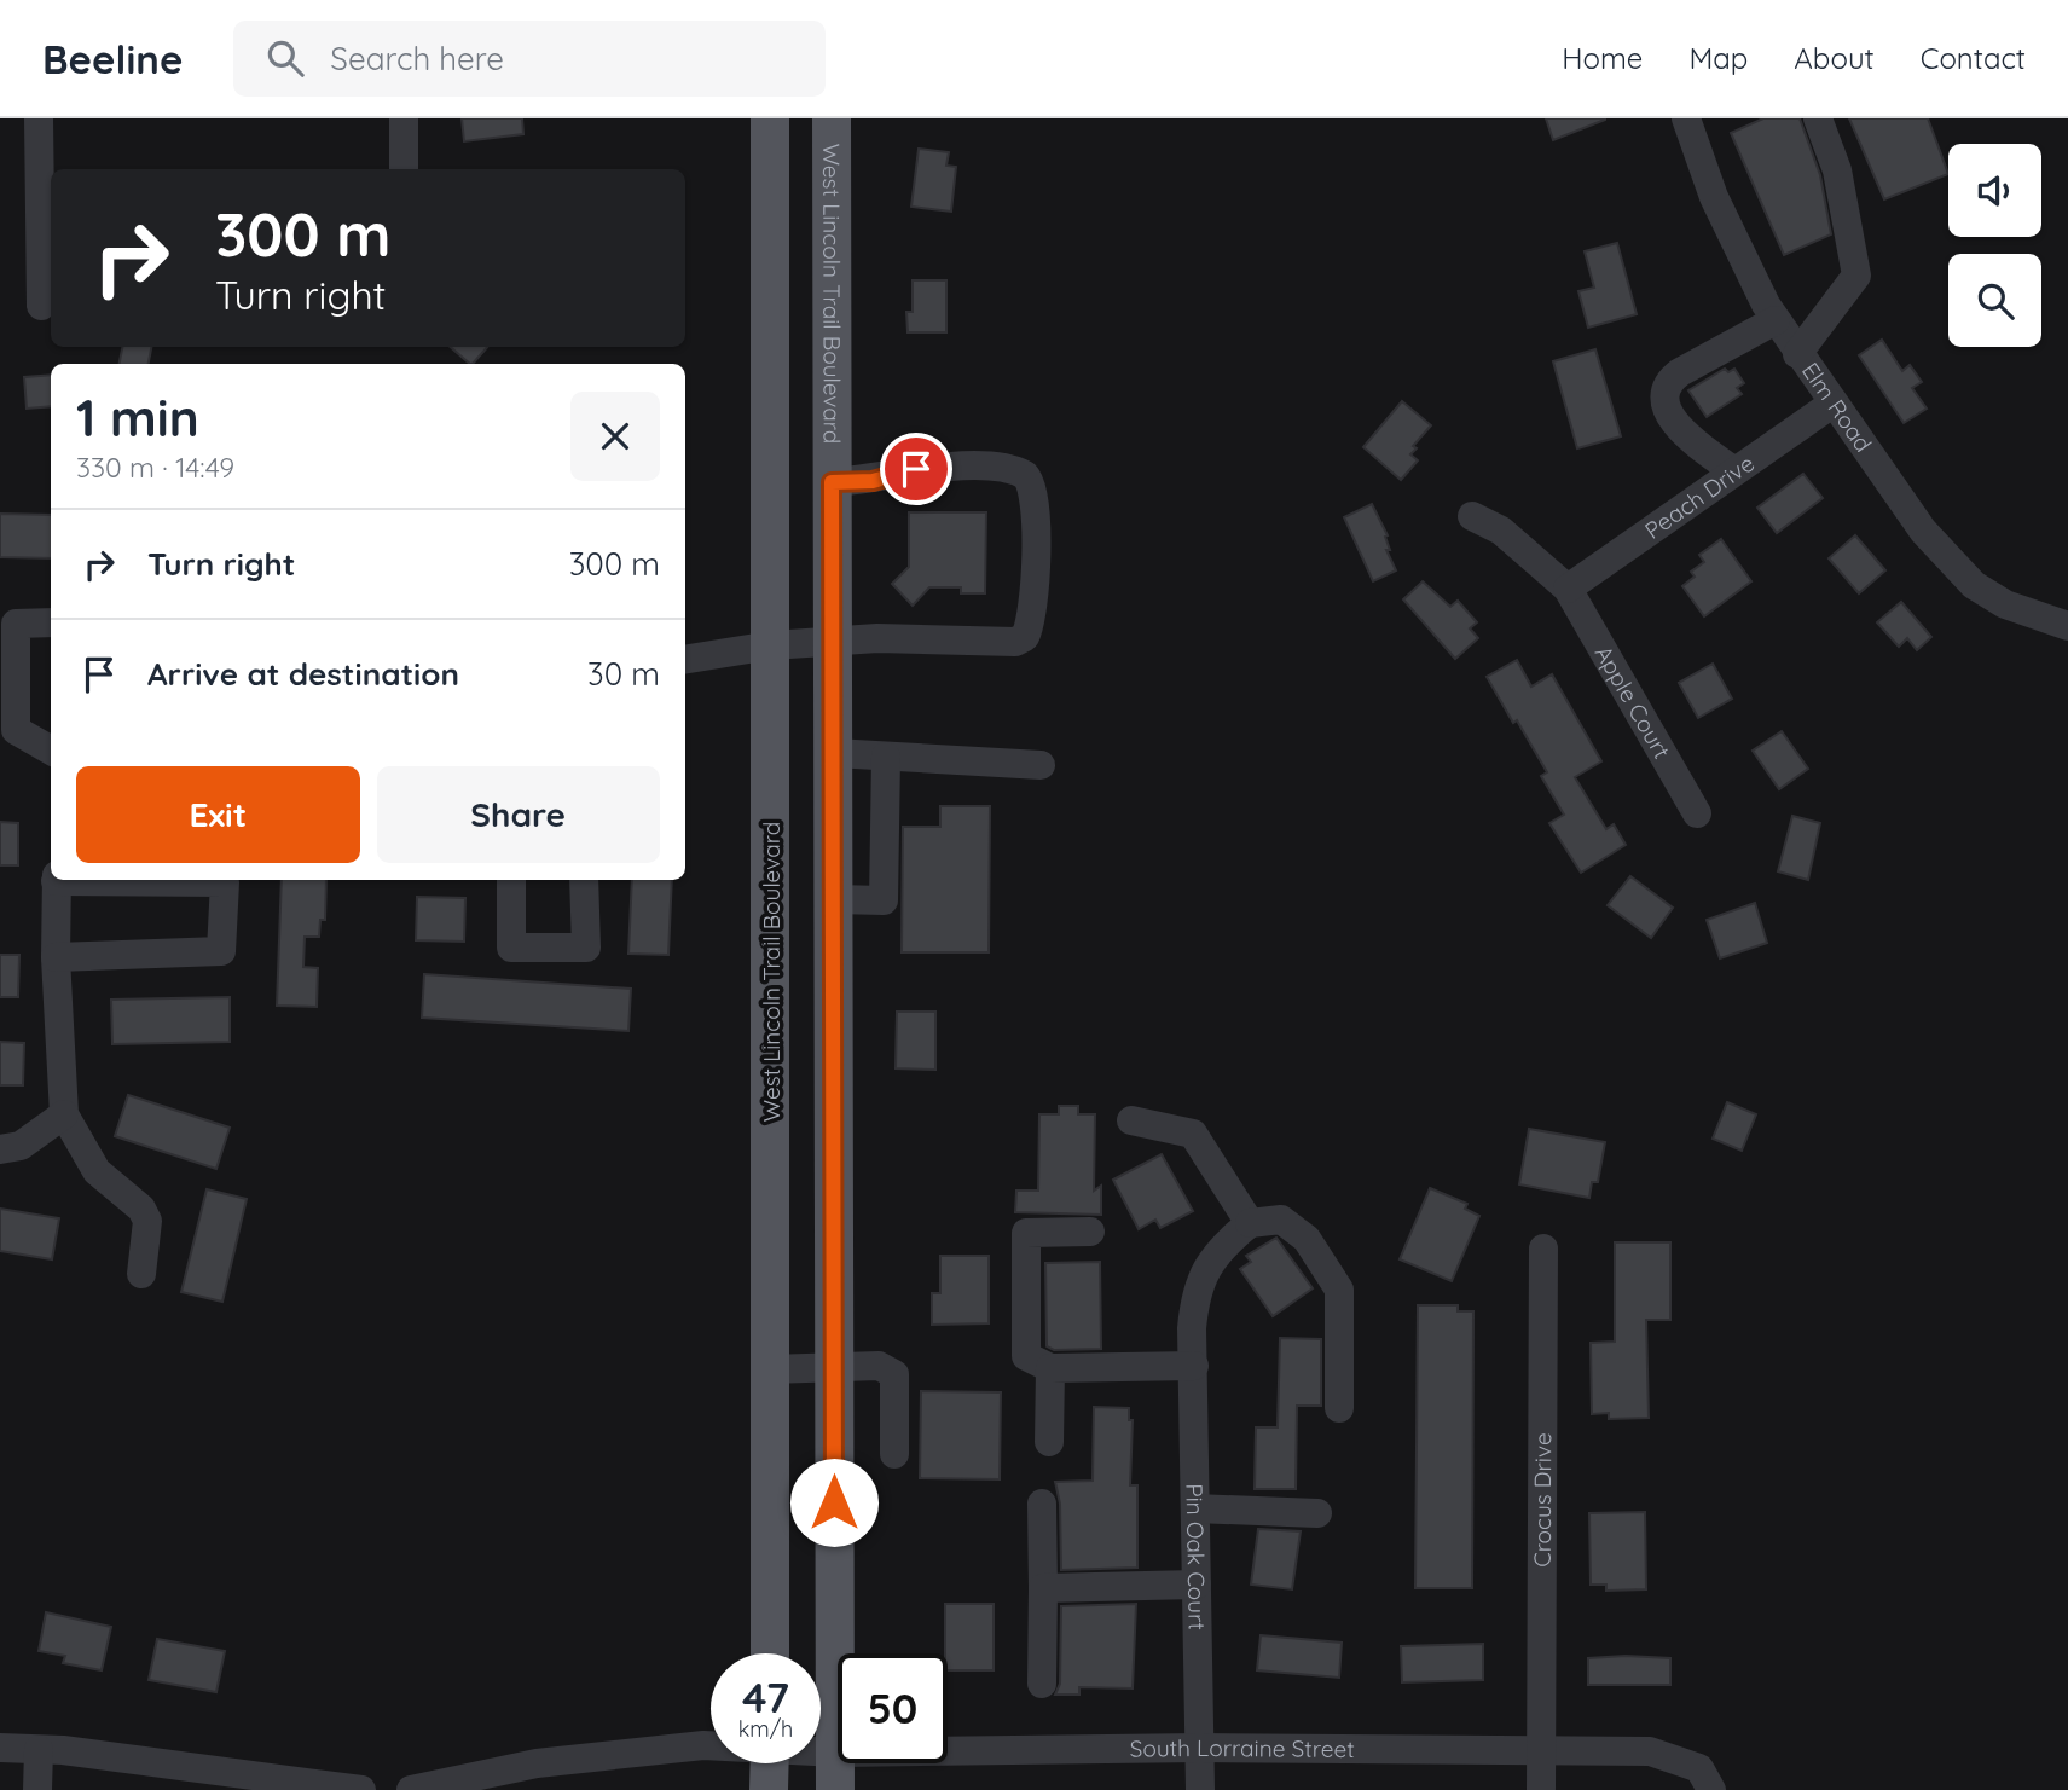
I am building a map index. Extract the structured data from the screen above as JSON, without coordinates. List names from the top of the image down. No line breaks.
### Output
{"streets":{"main road":["West Lincoln Trail Boulevard"],"street":["Elm Road","Peach Drive","Apple Court","Crocus Drive","Pin Oak Court","South Lorraine Street"]},"crossings":[["West Lincoln Trail Boulevard","South Lorraine Street"],["Elm Road","Peach Drive"],["Peach Drive","Apple Court"],["Crocus Drive","South Lorraine Street"],["Pin Oak Court","South Lorraine Street"]],"page":{"header":"Beeline","search":"Search here","nav":["Home","Map","About","Contact"],"turn":["300 m","Turn right"],"heading":["1 min","330 m · 14:49"],"list":[{"name":"Turn right","value":"300 m"},{"name":"Arrive at destination","value":"30 m"}],"buttons":["Exit","Share"],"speed":"47 km/h","limit":"50"}}
